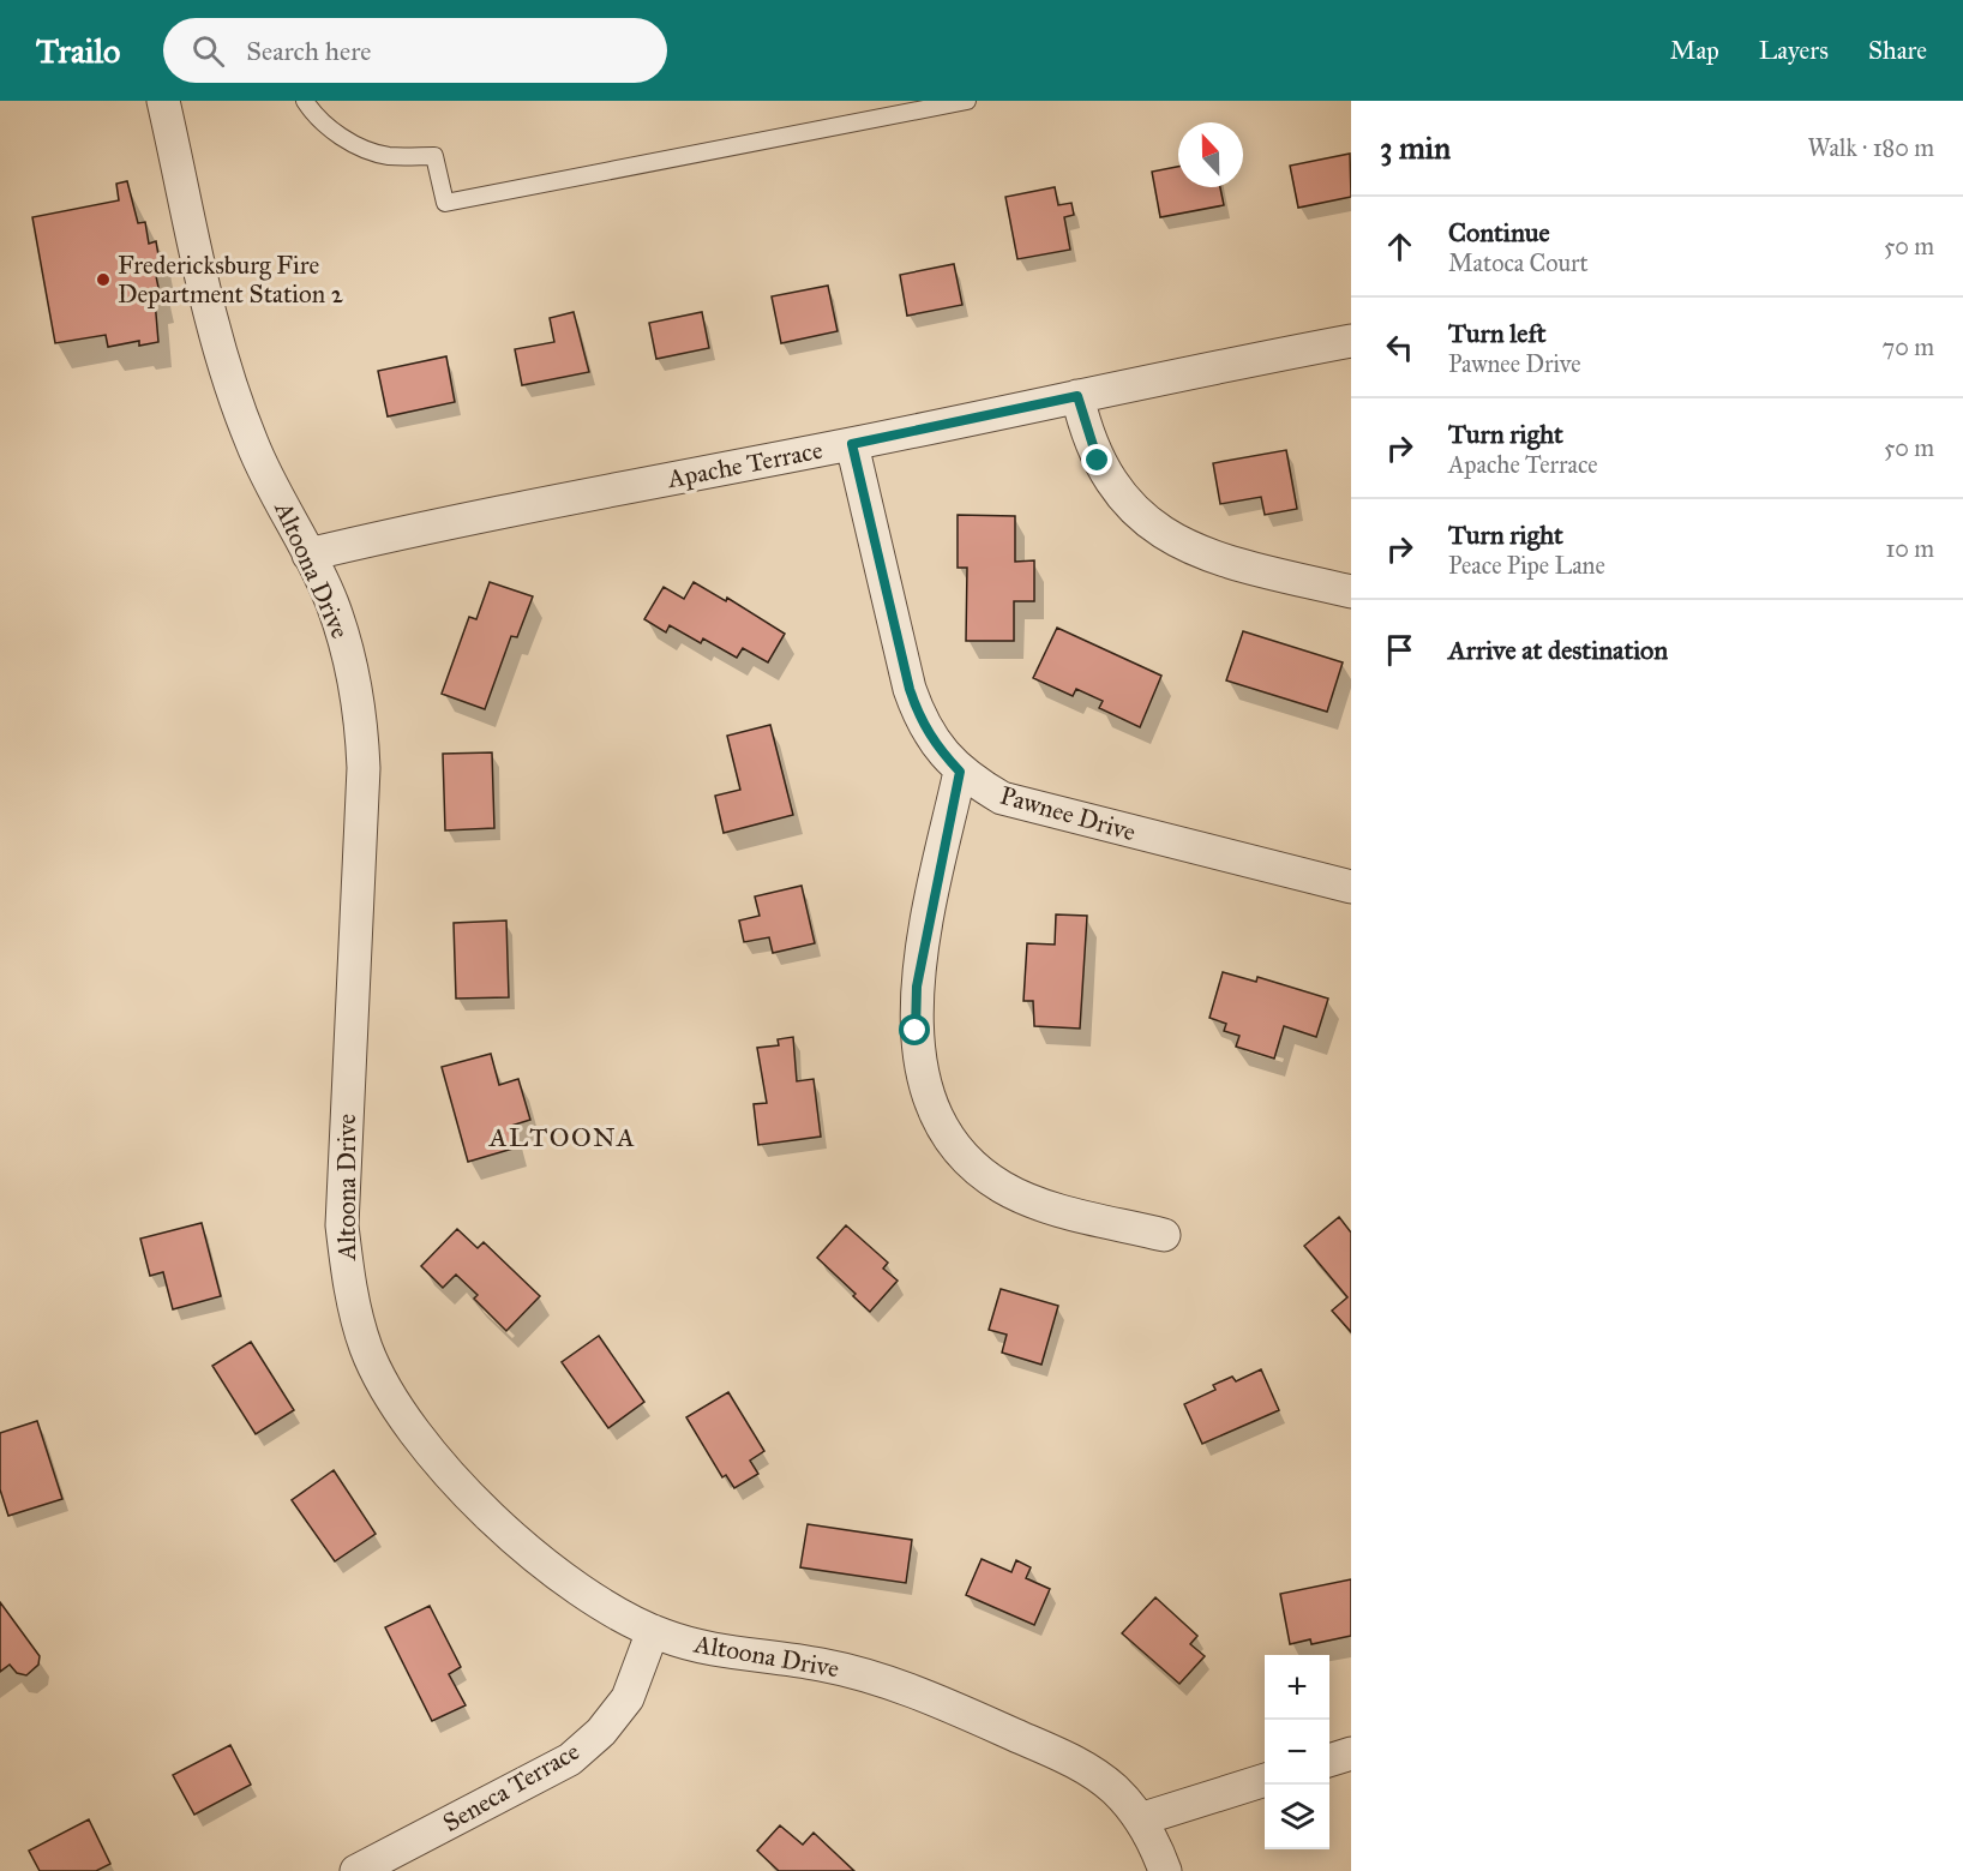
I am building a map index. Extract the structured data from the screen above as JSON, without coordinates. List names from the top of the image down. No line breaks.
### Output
{"streets":{"street":["Apache Terrace","Altoona Drive","Pawnee Drive","Seneca Terrace"]},"crossings":[["Apache Terrace","Altoona Drive"],["Apache Terrace","Pawnee Drive"],["Altoona Drive","Seneca Terrace"]],"districts":["ALTOONA"],"places":["Fredericksburg Fire Department Station 2"],"north":"top","page":{"header":"Trailo","search":"Search here","nav":["Map","Layers","Share"],"heading":["3 min","Walk · 180 m"],"list":[["Continue","Matoca Court","50 m"],["Turn left","Pawnee Drive","70 m"],["Turn right","Apache Terrace","50 m"],["Turn right","Peace Pipe Lane","10 m"],"Arrive at destination"],"map_buttons":["+","−"]}}
